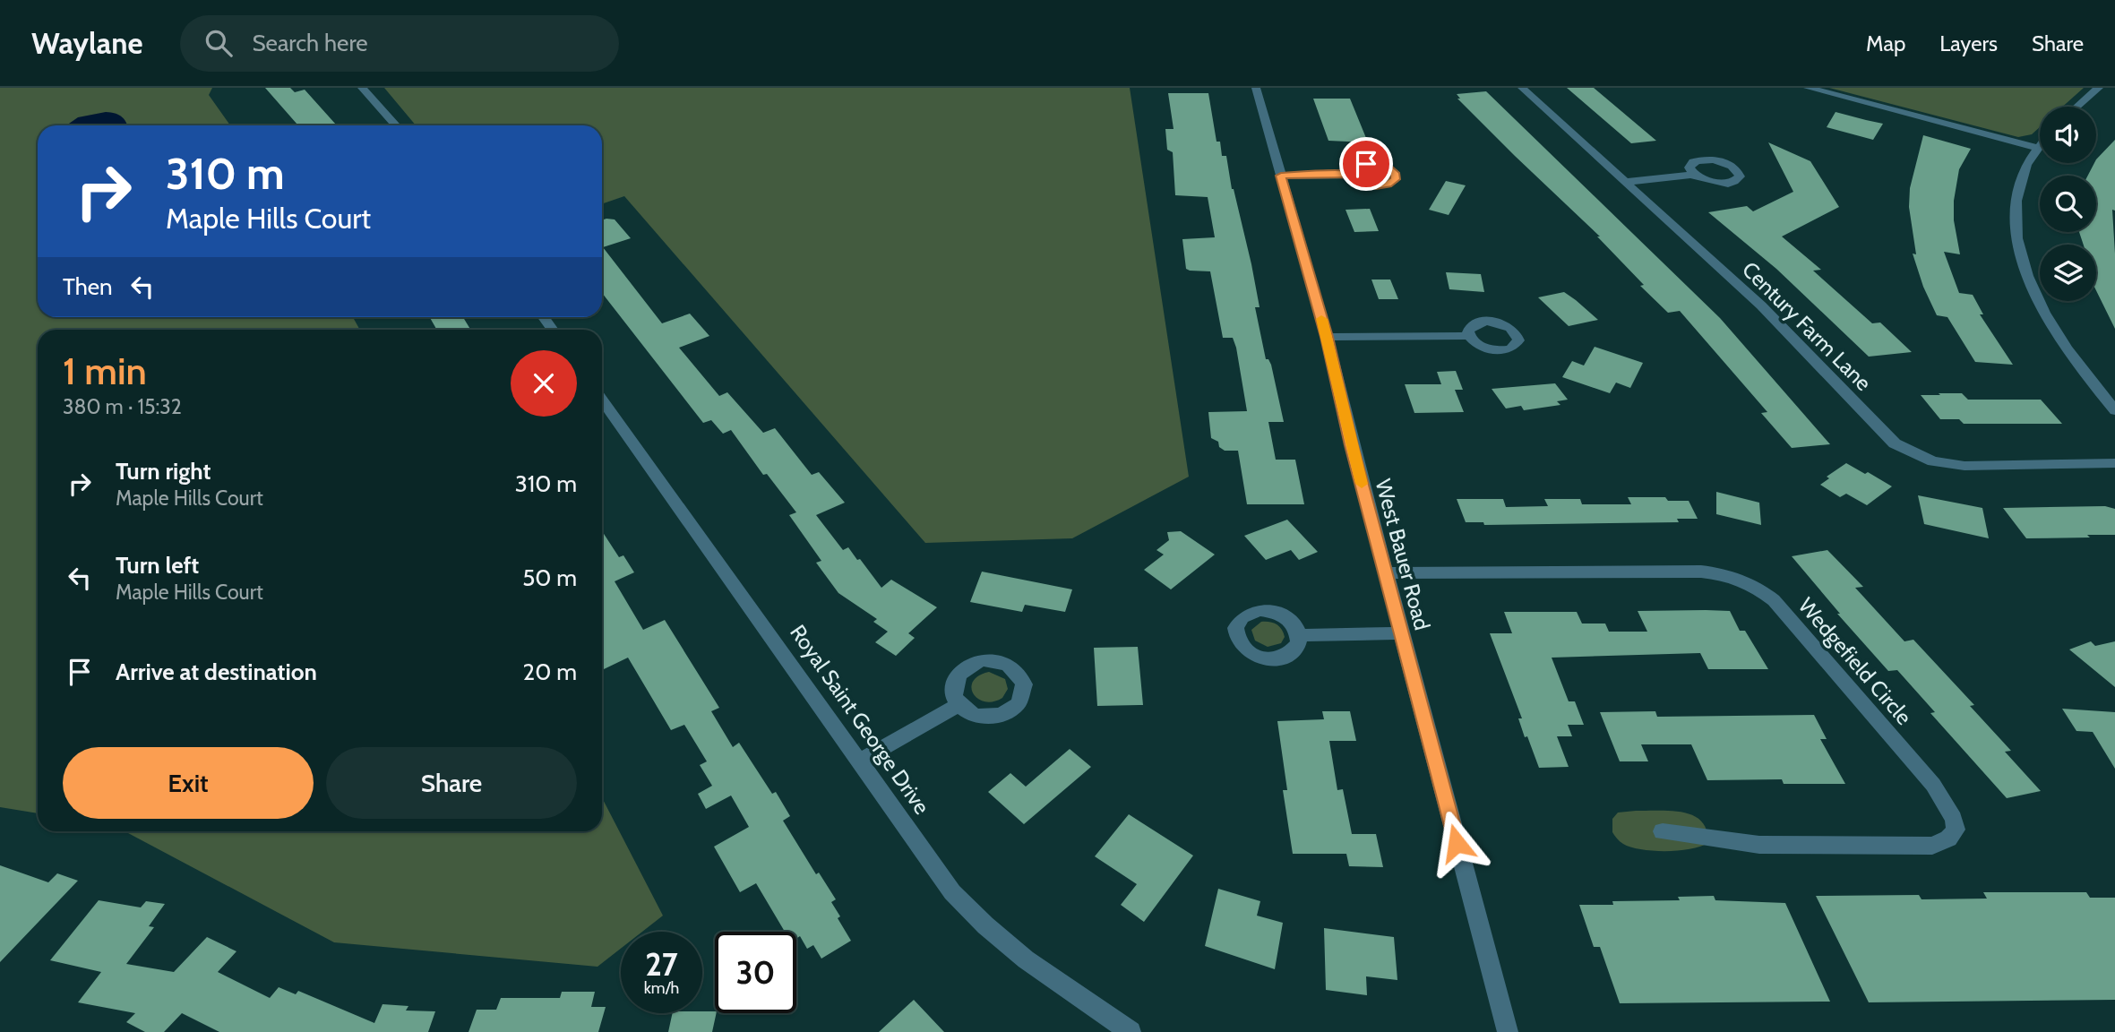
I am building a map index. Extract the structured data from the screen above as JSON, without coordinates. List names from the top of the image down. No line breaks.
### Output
{"streets":{"street":["Century Farm Lane","West Bauer Road","Wedgefield Circle","Royal Saint George Drive"]},"crossings":[["West Bauer Road","Wedgefield Circle"]],"page":{"header":"Waylane","search":"Search here","nav":["Map","Layers","Share"],"turn":["310 m","Maple Hills Court"],"then":"Then","heading":["1 min","380 m · 15:32"],"list":[{"name":"Turn right","note":"Maple Hills Court","value":"310 m"},{"name":"Turn left","note":"Maple Hills Court","value":"50 m"},{"name":"Arrive at destination","value":"20 m"}],"buttons":["Exit","Share"],"speed":"27 km/h","limit":"30"}}
